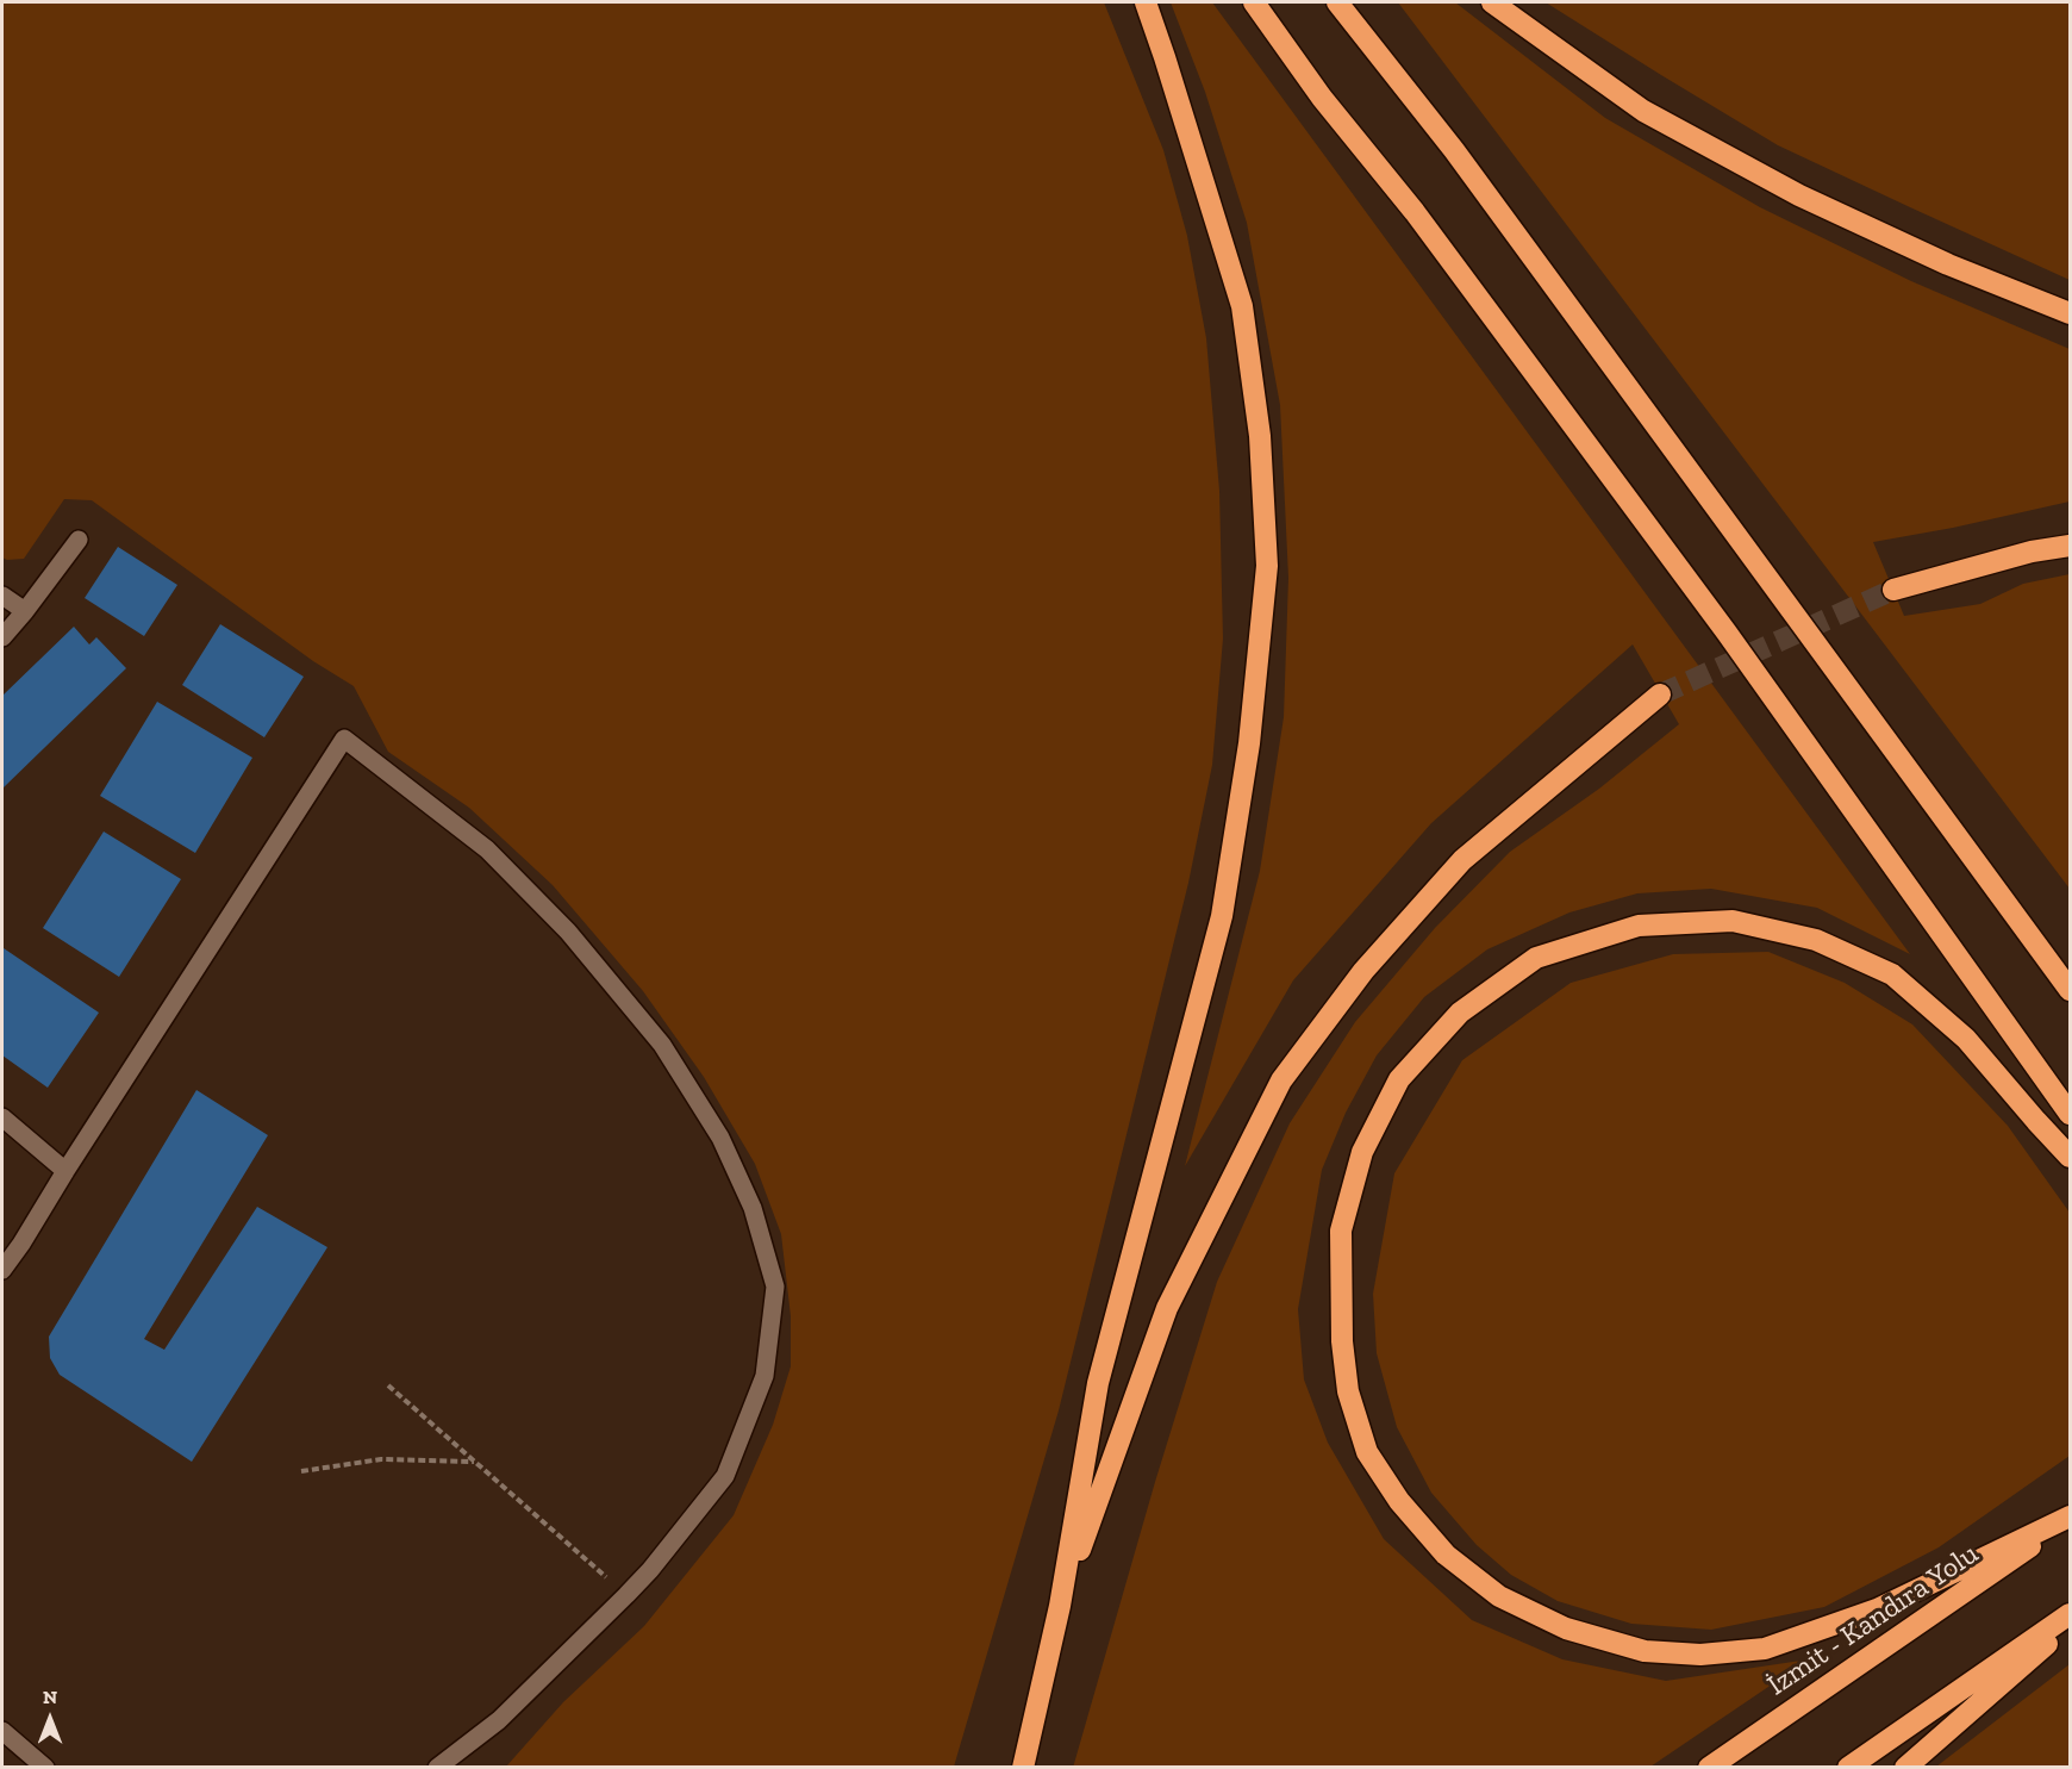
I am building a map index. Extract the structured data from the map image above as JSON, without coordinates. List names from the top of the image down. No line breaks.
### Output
{"streets":{"highway":["İzmit - Kandıra Yolu"]},"north":"top"}
